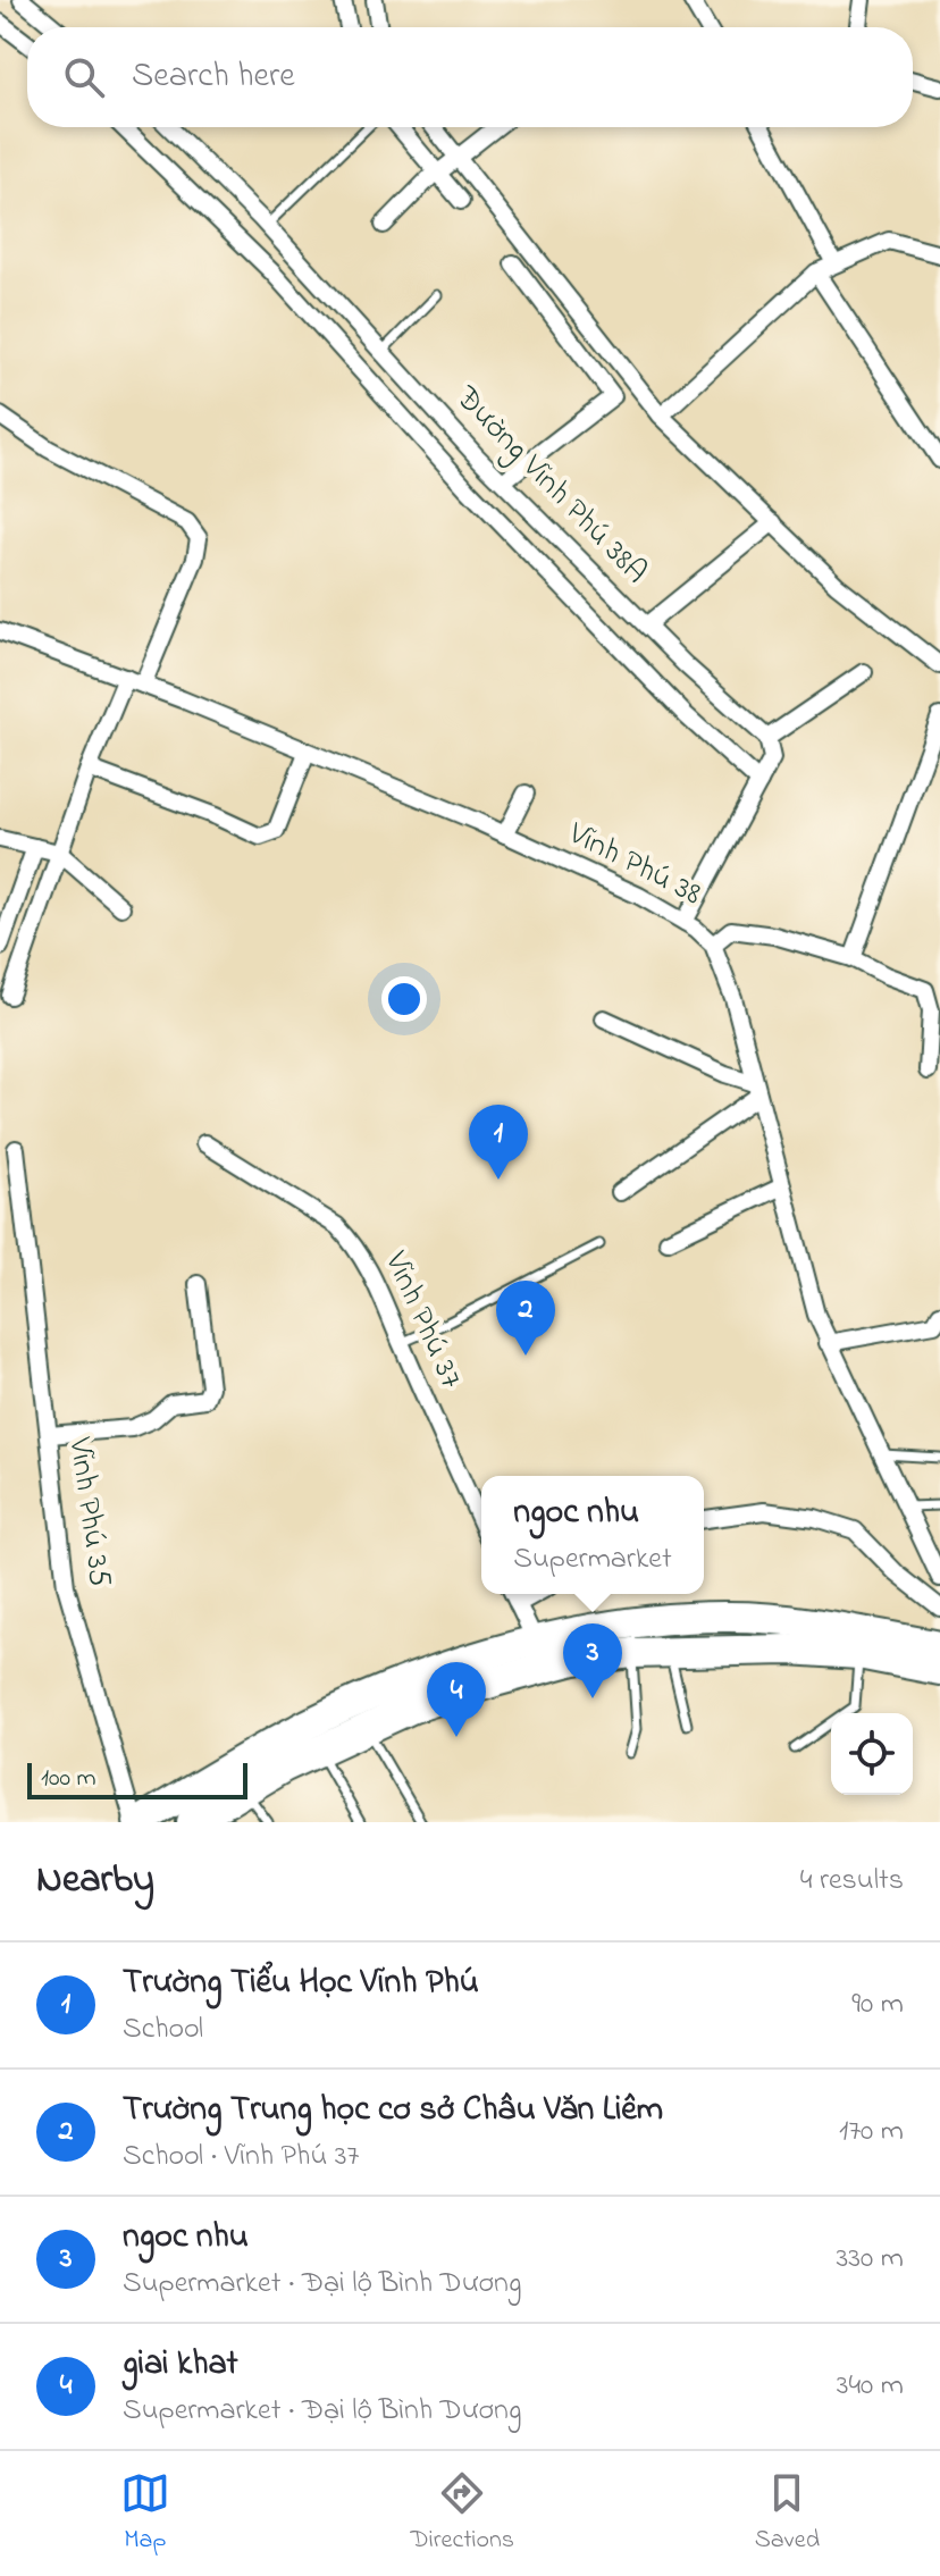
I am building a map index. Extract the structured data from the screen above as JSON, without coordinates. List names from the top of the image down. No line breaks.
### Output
{"streets":{"street":["Đường Vĩnh Phú 38A","Vĩnh Phú 38","Vĩnh Phú 37","Vĩnh Phú 35"]},"scale_bar":"100 m","page":{"search":"Search here","pins":["1","2","3","4"],"popup":["ngoc nhu","Supermarket"],"scale":"100 m","heading":["Nearby","4 results"],"list":[{"mark":"1","name":"Trường Tiểu Học Vĩnh Phú","note":"School","value":"90 m"},{"mark":"2","name":"Trường Trung học cơ sở Châu Văn Liêm","note":"School · Vĩnh Phú 37","value":"170 m"},{"mark":"3","name":"ngoc nhu","note":"Supermarket · Đại lộ Bình Dương","value":"330 m"},{"mark":"4","name":"giai khat","note":"Supermarket · Đại lộ Bình Dương","value":"340 m"}],"nav":["Map","Directions","Saved"]}}
